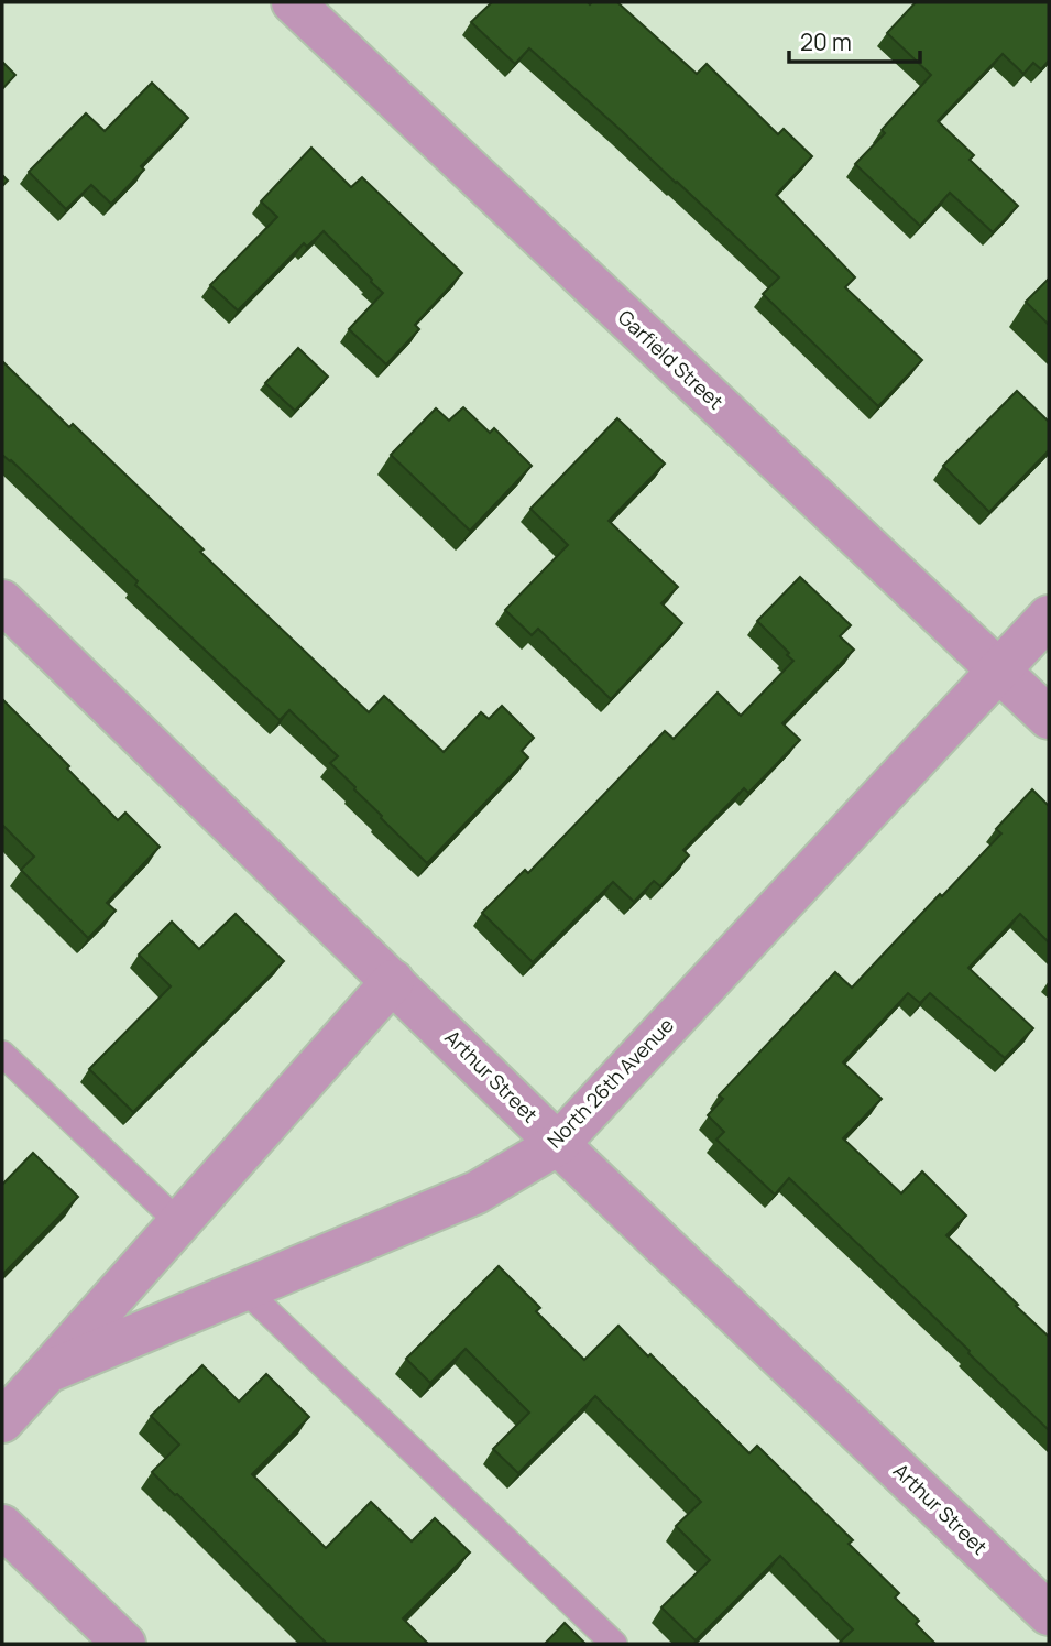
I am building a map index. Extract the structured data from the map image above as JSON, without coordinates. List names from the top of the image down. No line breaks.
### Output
{"streets":{"street":["Garfield Street","Arthur Street","North 26th Avenue"]},"crossings":[["Garfield Street","North 26th Avenue"],["Arthur Street","North 26th Avenue"]],"scale_bar":"20 m"}
